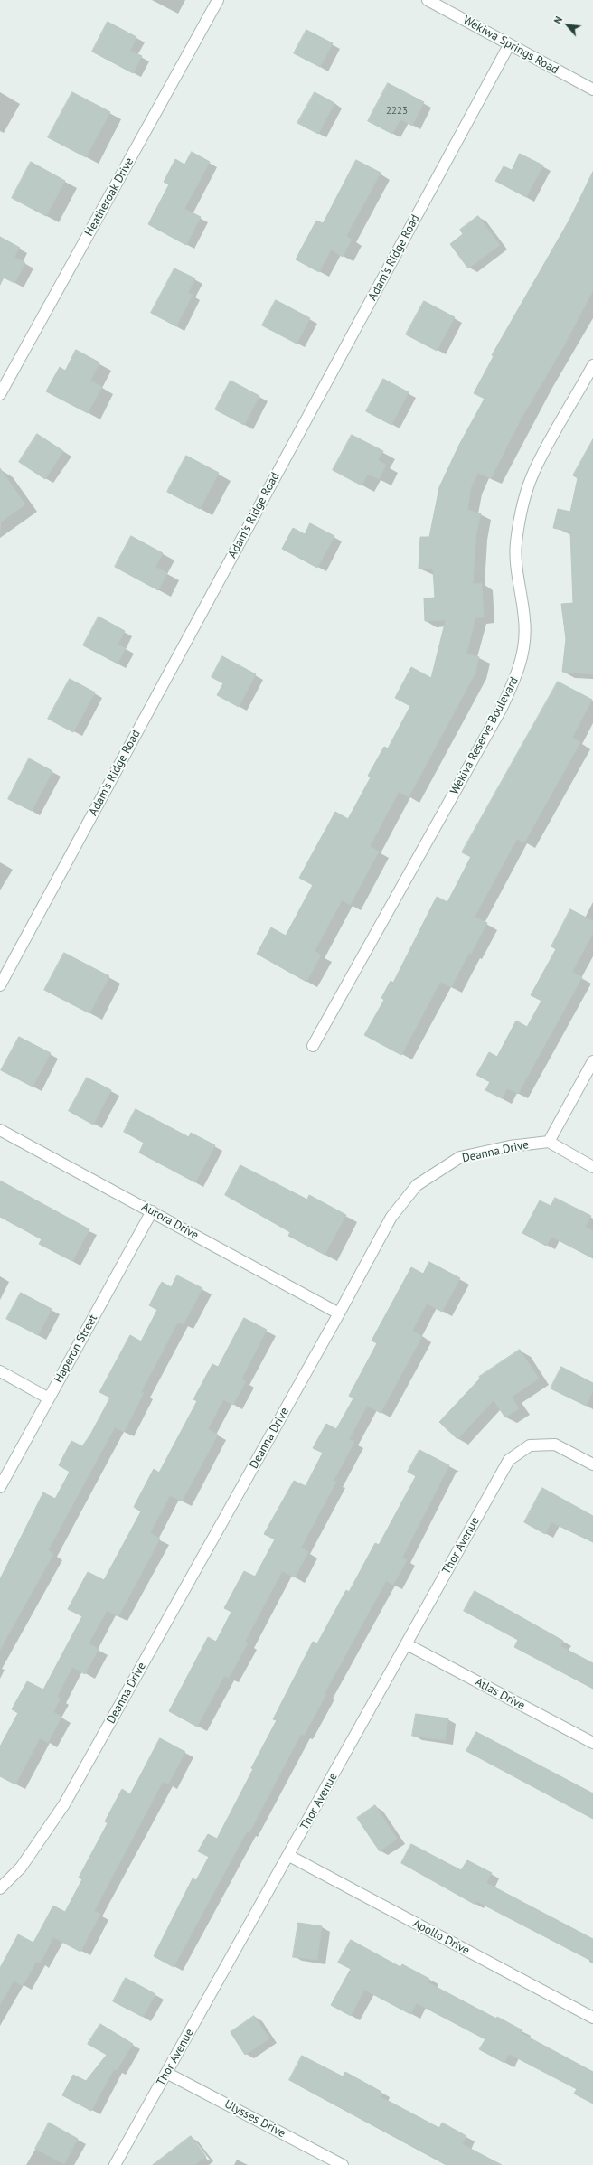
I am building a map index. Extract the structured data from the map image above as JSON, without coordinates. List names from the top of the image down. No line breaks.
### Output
{"streets":{"street":["Wekiwa Springs Road","Heatheroak Drive","Adam's Ridge Road","Wekiva Reserve Boulevard","Deanna Drive","Aurora Drive","Haperon Street","Thor Avenue","Atlas Drive","Apollo Drive","Ulysses Drive"]},"crossings":[["Wekiwa Springs Road","Adam's Ridge Road"],["Deanna Drive","Aurora Drive"],["Aurora Drive","Haperon Street"],["Thor Avenue","Atlas Drive"],["Thor Avenue","Apollo Drive"],["Thor Avenue","Ulysses Drive"]],"house_numbers":["2223"],"north":"top left"}
